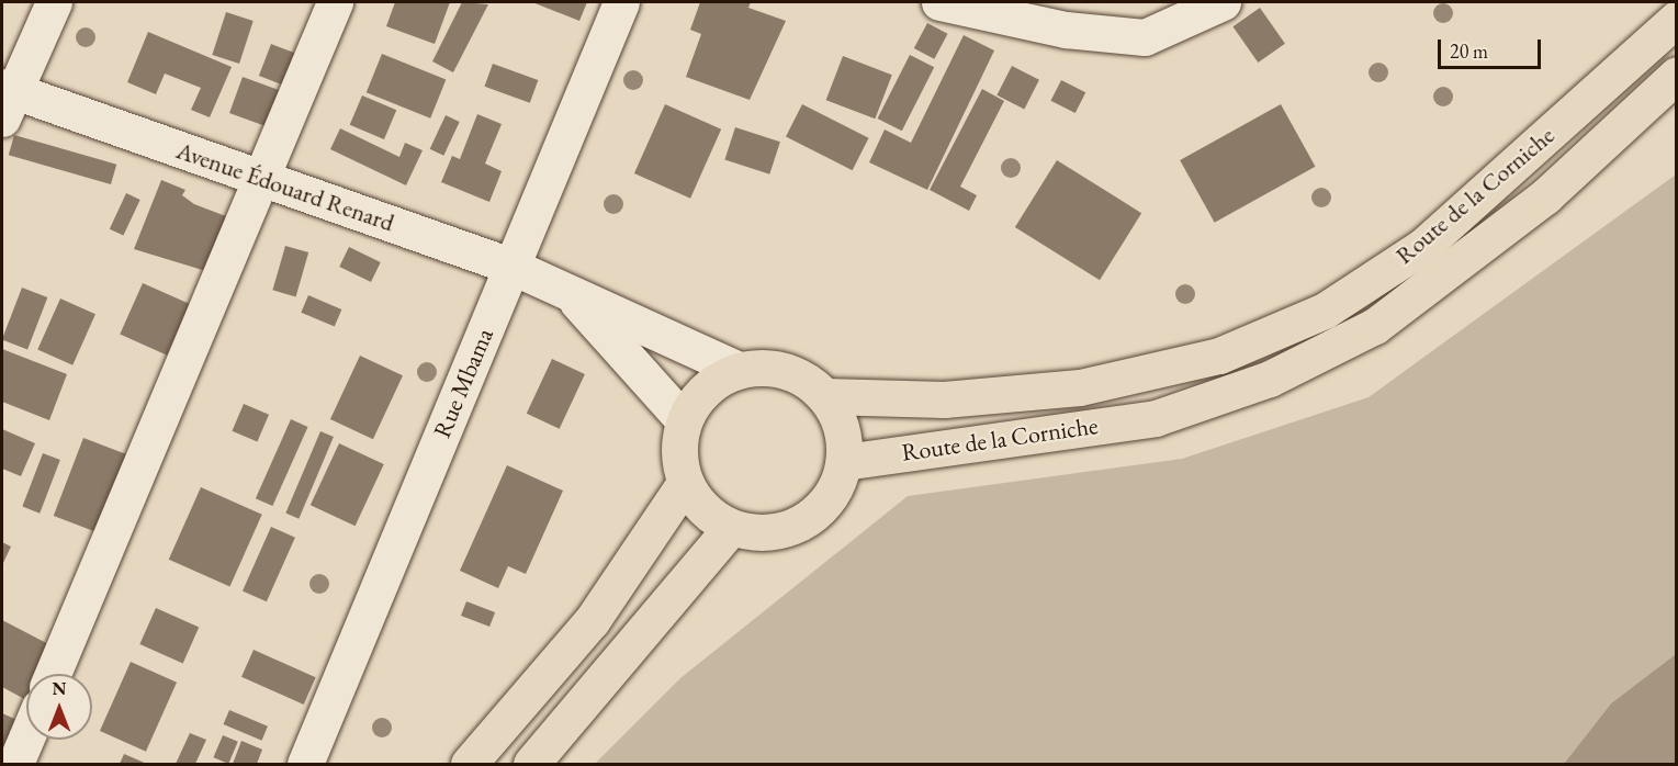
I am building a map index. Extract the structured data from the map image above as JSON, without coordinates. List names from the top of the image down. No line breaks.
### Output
{"streets":{"main road":["Route de la Corniche"],"street":["Avenue Édouard Renard","Rue Mbama"]},"crossings":[["Avenue Édouard Renard","Route de la Corniche"],["Avenue Édouard Renard","Rue Mbama"]],"scale_bar":"20 m","north":"top"}
